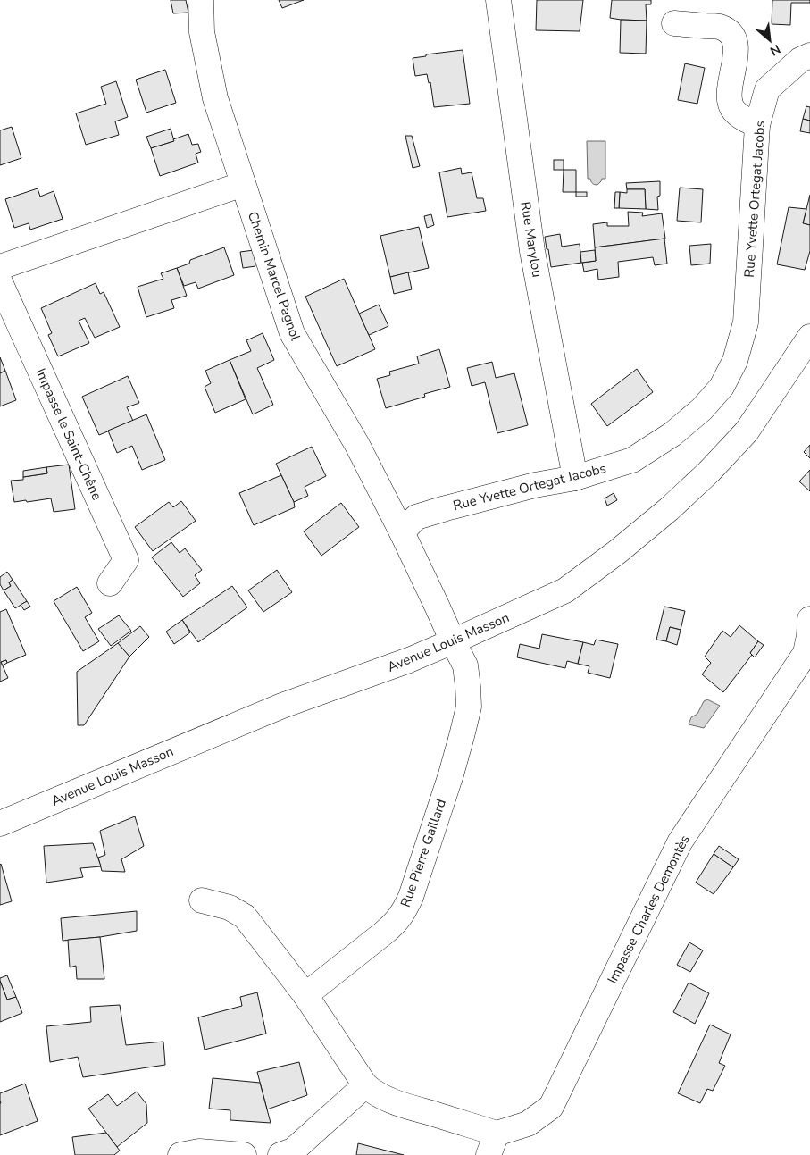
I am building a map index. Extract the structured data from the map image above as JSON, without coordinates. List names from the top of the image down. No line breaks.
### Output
{"streets":{"street":["Rue Yvette Ortegat Jacobs","Rue Marylou","Chemin Marcel Pagnol","Impasse le Saint-Chêne","Avenue Louis Masson","Rue Pierre Gaillard","Impasse Charles Demontès"]},"crossings":[["Rue Yvette Ortegat Jacobs","Rue Marylou"],["Rue Yvette Ortegat Jacobs","Chemin Marcel Pagnol"],["Avenue Louis Masson","Rue Pierre Gaillard"]],"north":"bottom right"}
